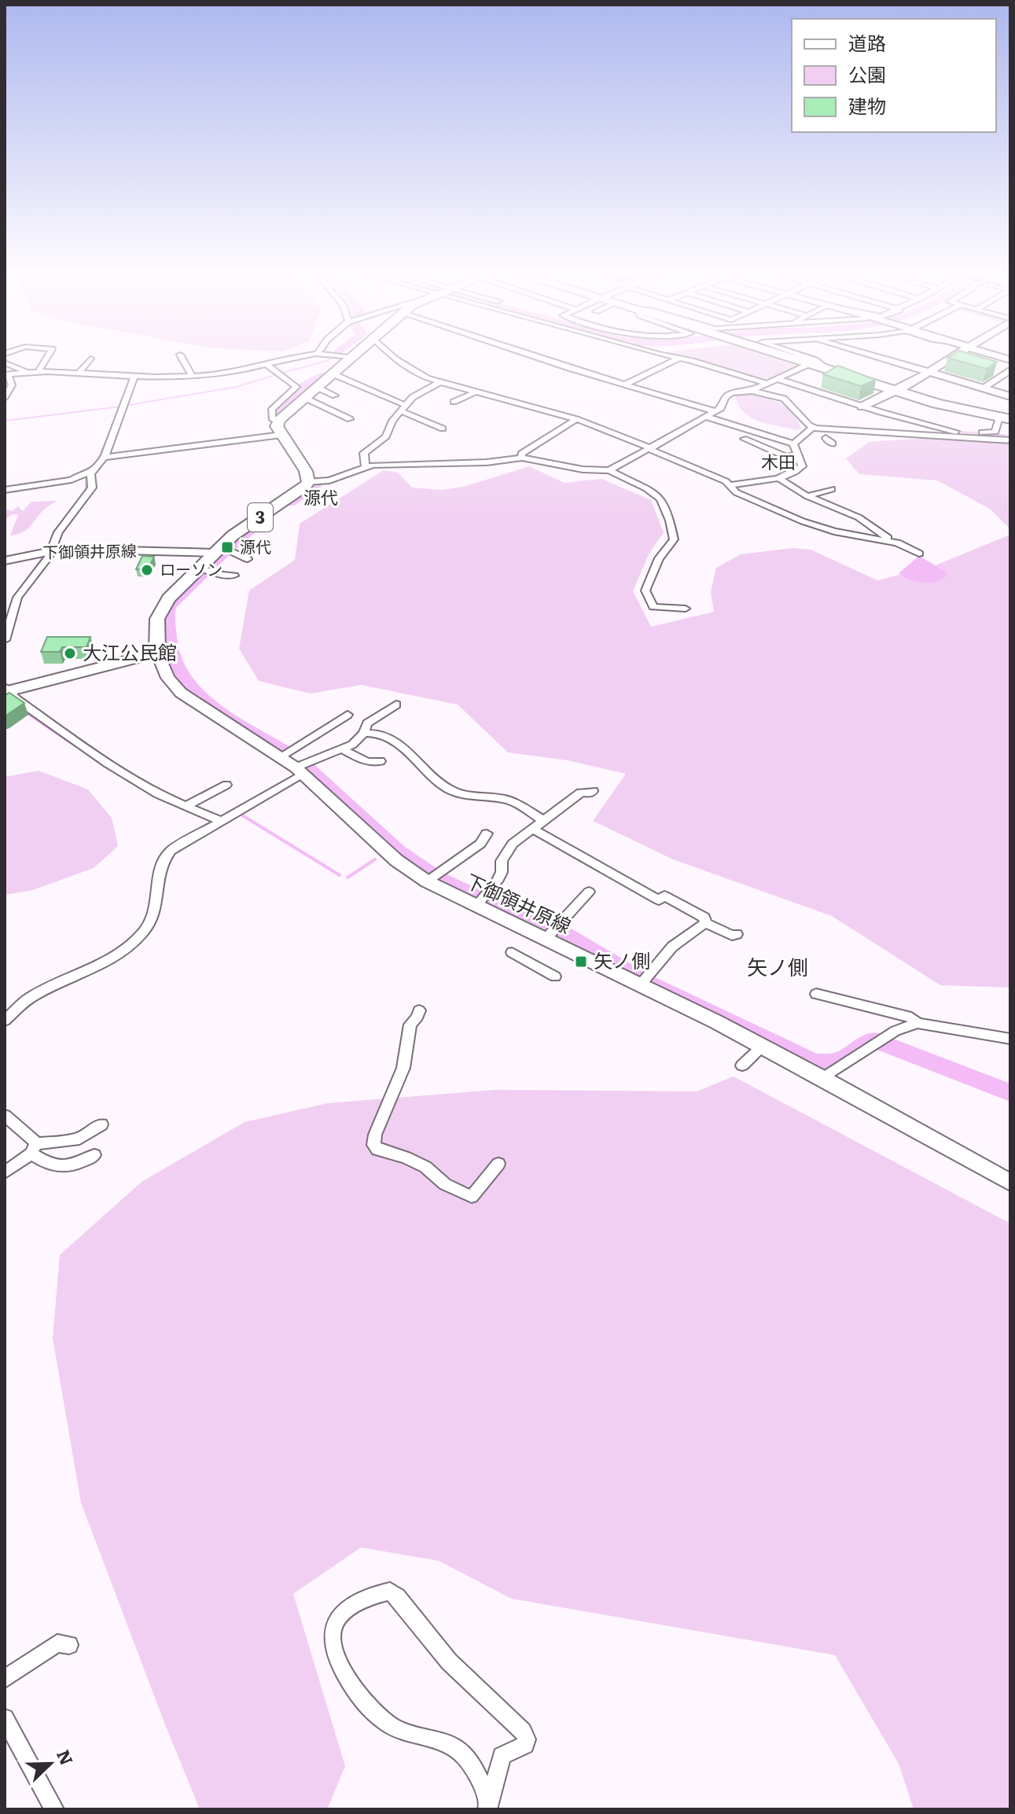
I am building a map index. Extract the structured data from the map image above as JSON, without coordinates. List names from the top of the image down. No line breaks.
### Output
{"streets":{"main road":["3"],"street":["下御領井原線"]},"crossings":[["3","下御領井原線"]],"districts":["木田","源代","矢ノ側"],"places":{"transit":["源代","矢ノ側"],"other":["ローソン","大江公民館"]},"legend":["道路","公園","建物"],"north":"top right"}
